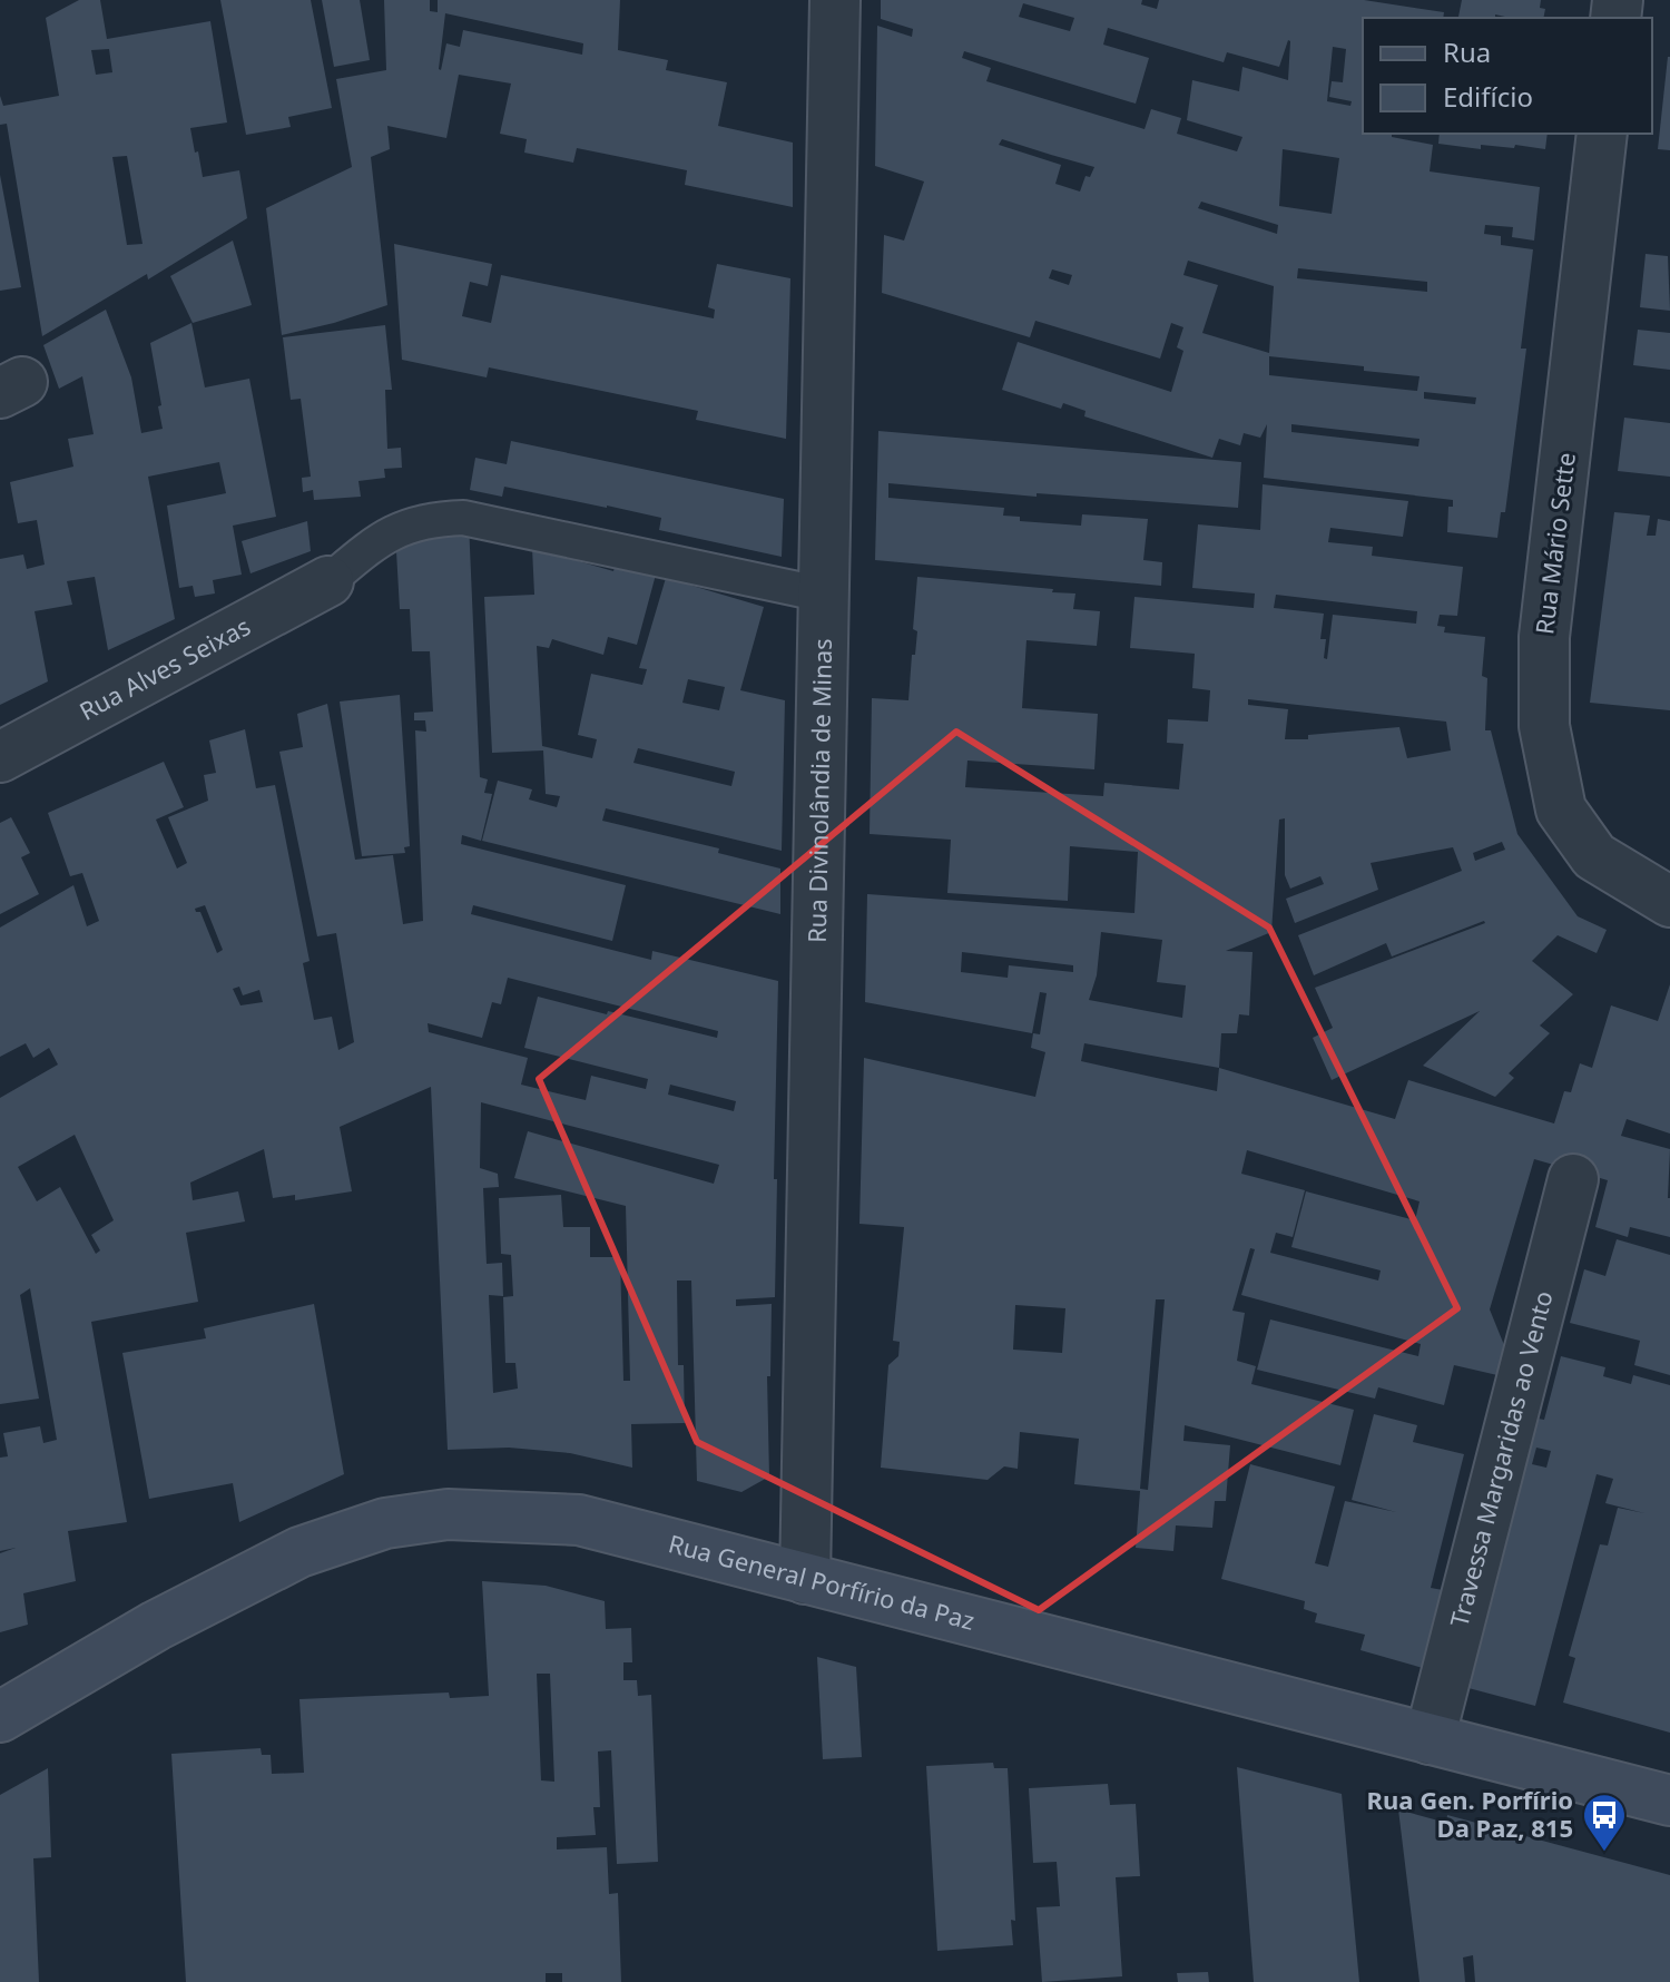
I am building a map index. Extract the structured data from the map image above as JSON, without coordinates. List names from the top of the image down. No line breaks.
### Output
{"streets":{"street":["Rua Mário Sette","Rua Alves Seixas","Rua Divinolândia de Minas","Travessa Margaridas ao Vento","Rua General Porfírio da Paz"]},"crossings":[["Rua Divinolândia de Minas","Rua General Porfírio da Paz"],["Travessa Margaridas ao Vento","Rua General Porfírio da Paz"]],"places":{"bus stop":["Rua Gen. Porfírio Da Paz, 815"]},"legend":["Rua","Edifício"]}
